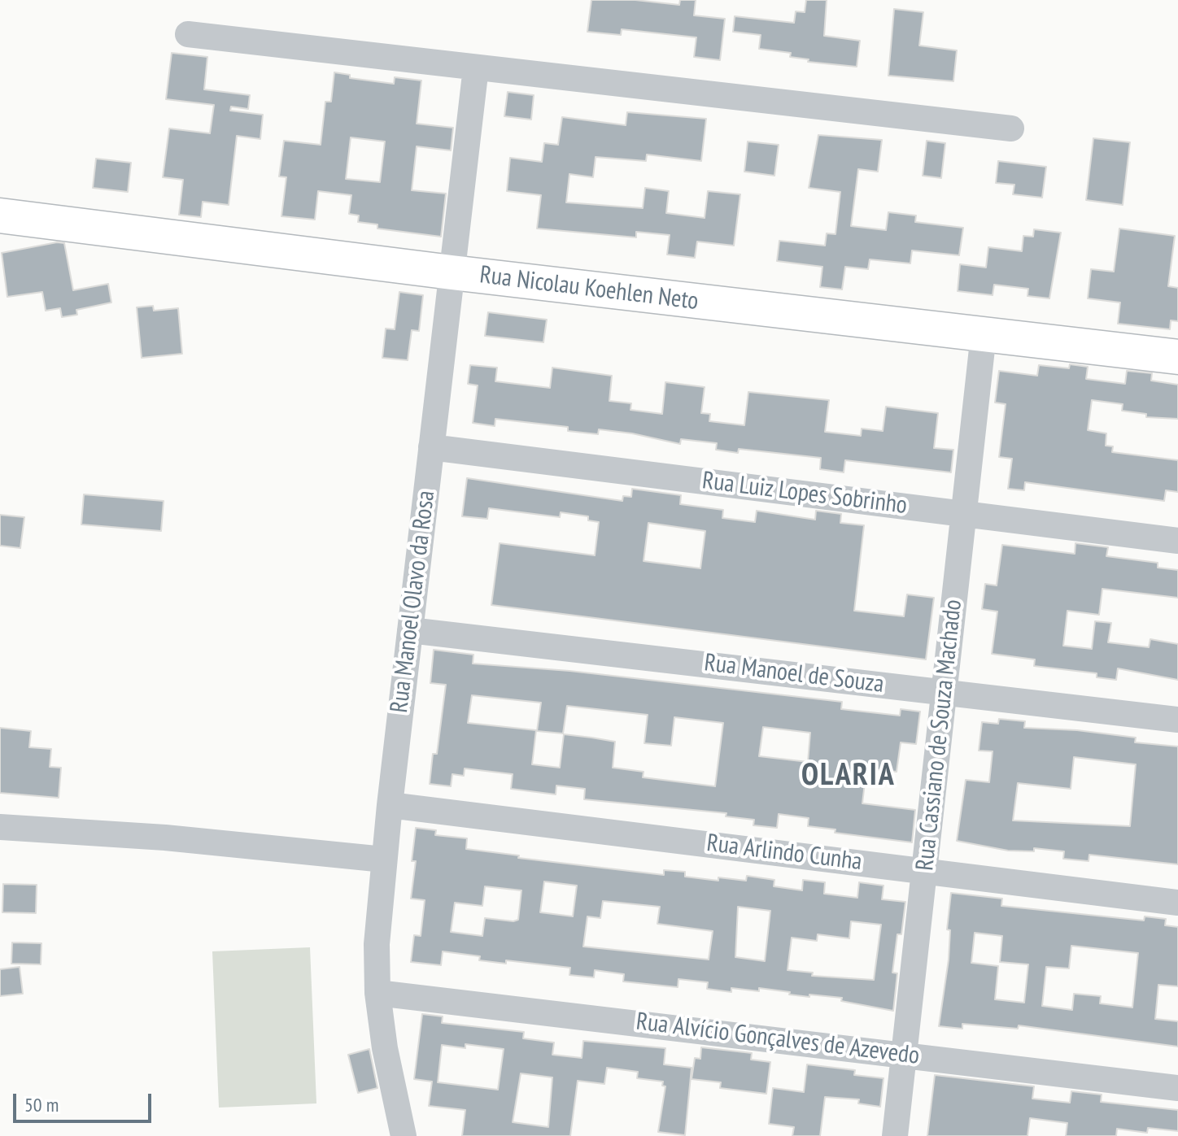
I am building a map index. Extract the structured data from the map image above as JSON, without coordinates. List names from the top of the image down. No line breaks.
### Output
{"streets":{"main road":["Rua Nicolau Koehlen Neto"],"street":["Rua Luiz Lopes Sobrinho","Rua Manoel Olavo da Rosa","Rua Manoel de Souza","Rua Cassiano de Souza Machado","Rua Arlindo Cunha","Rua Alvício Gonçalves de Azevedo"]},"crossings":[["Rua Nicolau Koehlen Neto","Rua Manoel Olavo da Rosa"],["Rua Nicolau Koehlen Neto","Rua Cassiano de Souza Machado"],["Rua Luiz Lopes Sobrinho","Rua Manoel Olavo da Rosa"],["Rua Luiz Lopes Sobrinho","Rua Cassiano de Souza Machado"],["Rua Manoel Olavo da Rosa","Rua Manoel de Souza"],["Rua Manoel Olavo da Rosa","Rua Arlindo Cunha"],["Rua Manoel Olavo da Rosa","Rua Alvício Gonçalves de Azevedo"],["Rua Manoel de Souza","Rua Cassiano de Souza Machado"],["Rua Cassiano de Souza Machado","Rua Arlindo Cunha"],["Rua Cassiano de Souza Machado","Rua Alvício Gonçalves de Azevedo"]],"districts":["OLARIA"],"scale_bar":"50 m"}
